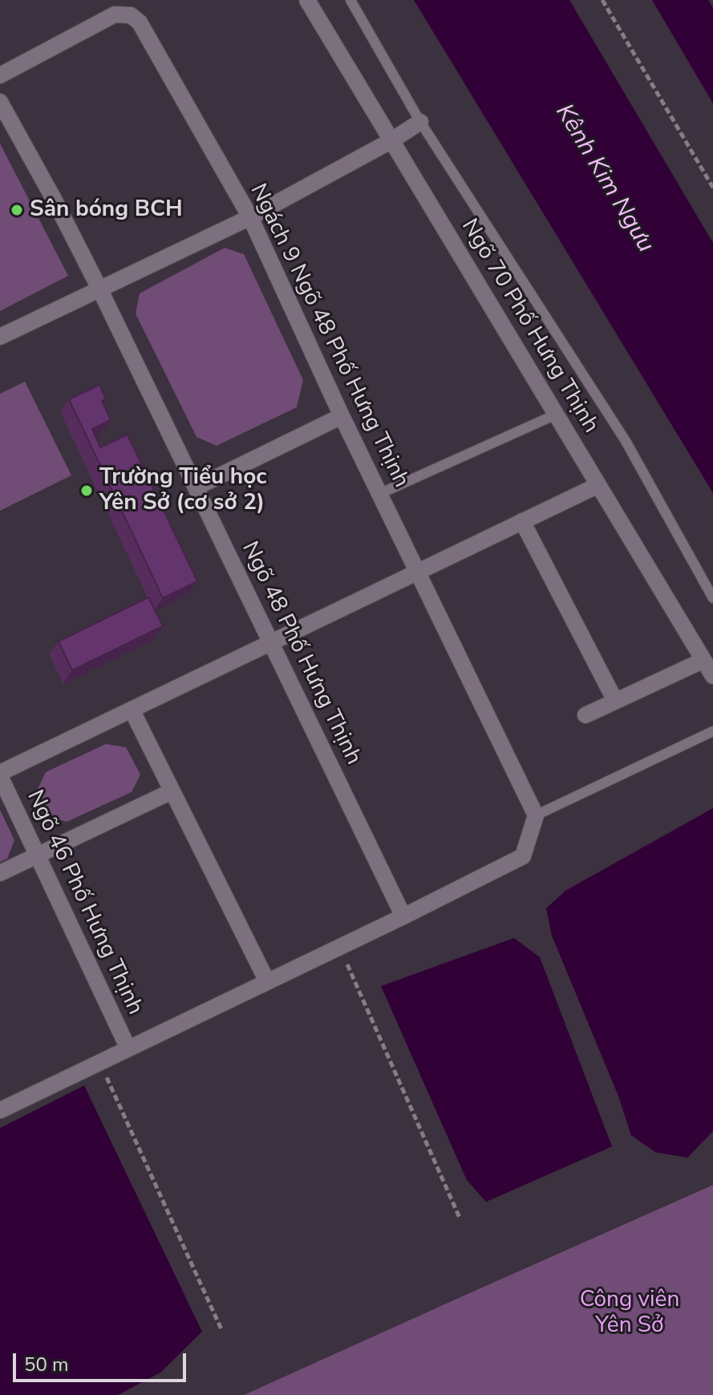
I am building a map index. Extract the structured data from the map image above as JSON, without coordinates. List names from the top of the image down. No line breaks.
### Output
{"streets":{"street":["Ngõ 70 Phố Hưng Thịnh","Ngách 9 Ngõ 48 Phố Hưng Thịnh","Ngõ 48 Phố Hưng Thịnh","Ngõ 46 Phố Hưng Thịnh"]},"water":["Kênh Kim Ngưu"],"parks":["Công viên Yên Sở"],"places":["Sân bóng BCH","Trường Tiểu học Yên Sở (cơ sở 2)"],"scale_bar":"50 m"}
